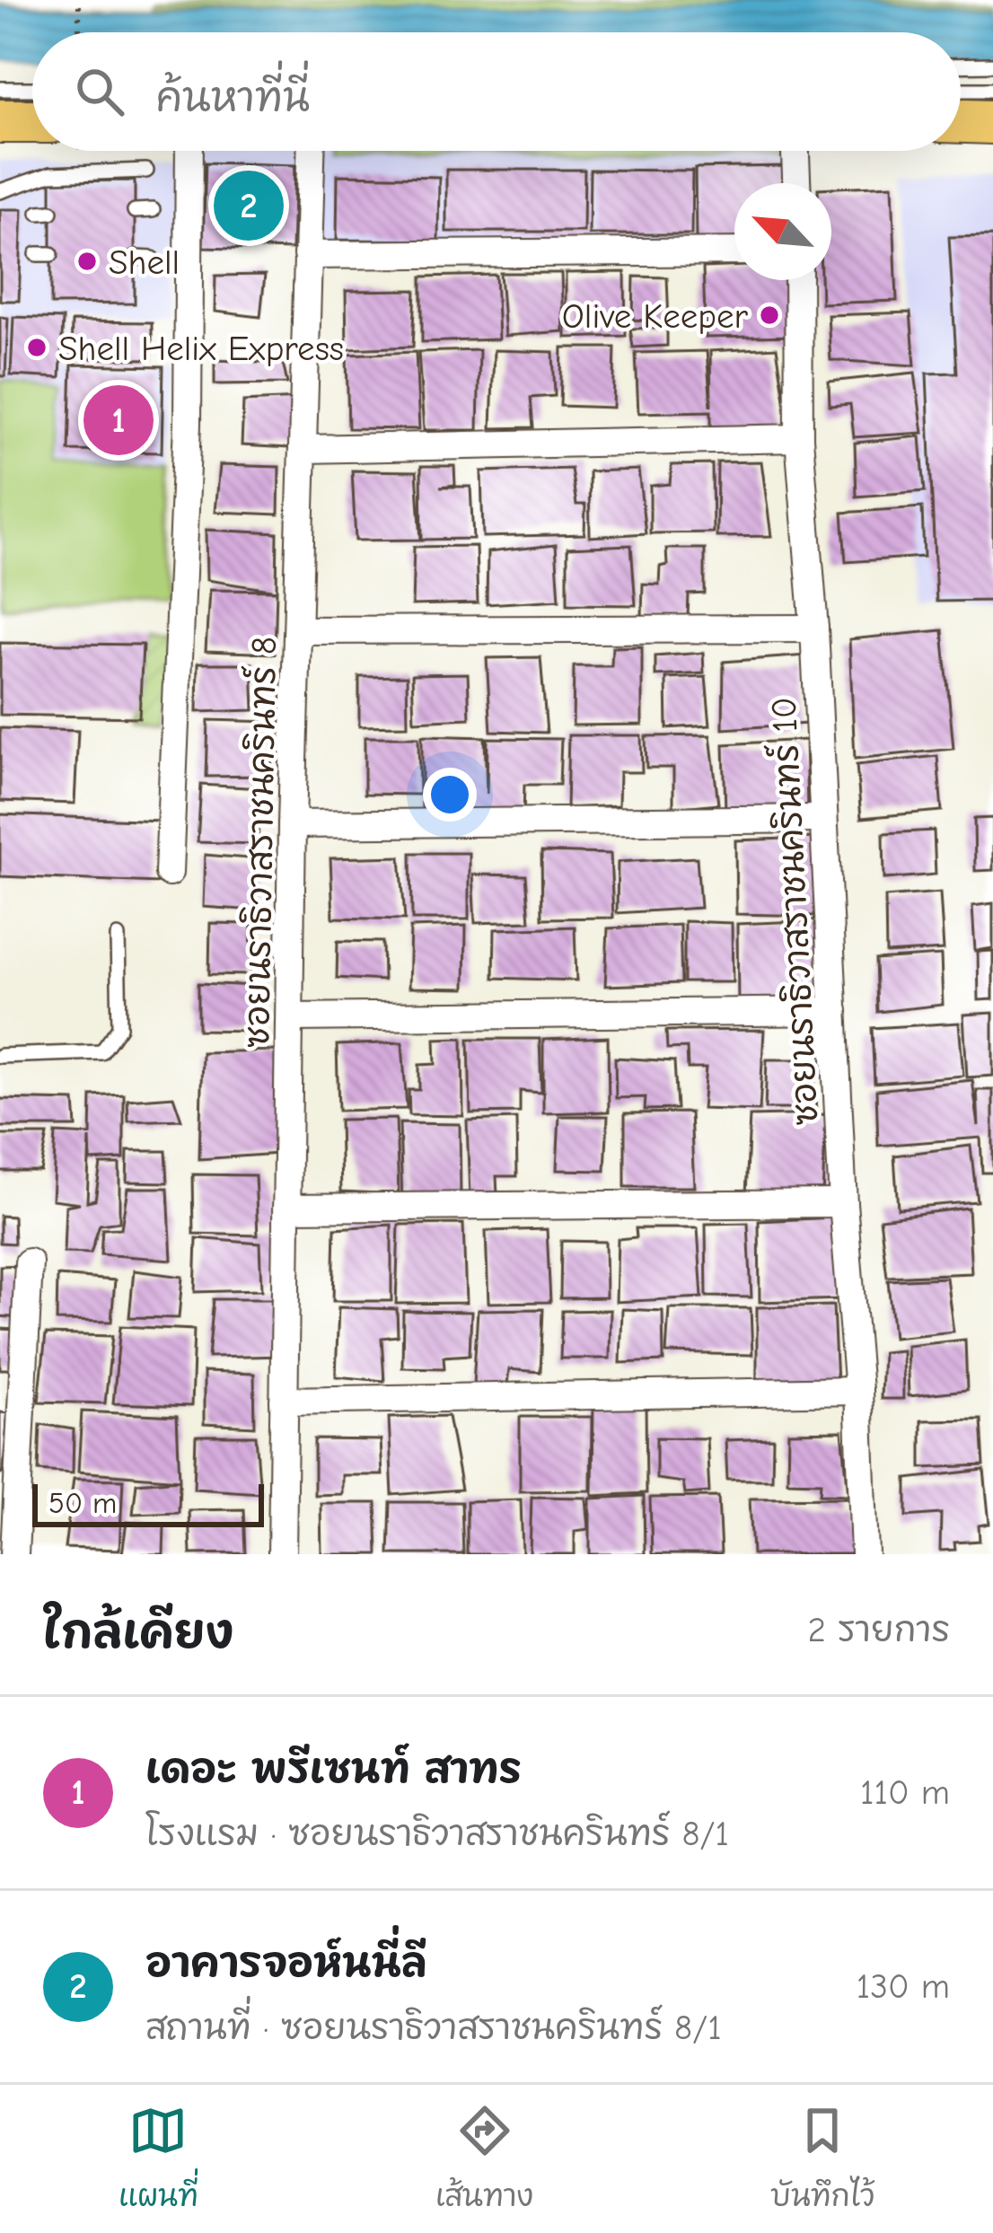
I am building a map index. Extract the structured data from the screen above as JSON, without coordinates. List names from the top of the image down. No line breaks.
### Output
{"streets":{"street":["ซอยนราธิวาสราชนครินทร์ 8","ซอยนราธิวาสราชนครินทร์ 10"]},"places":["Shell","Olive Keeper","Shell Helix Express"],"scale_bar":"50 m","north":"top left","page":{"search":"ค้นหาที่นี่","pins":["2","1"],"scale":"50 m","heading":["ใกล้เคียง","2 รายการ"],"list":[{"mark":"1","name":"เดอะ พรีเซนท์ สาทร","note":"โรงแรม · ซอยนราธิวาสราชนครินทร์ 8/1","value":"110 m"},{"mark":"2","name":"อาคารจอห์นนี่ลี","note":"สถานที่ · ซอยนราธิวาสราชนครินทร์ 8/1","value":"130 m"}],"nav":["แผนที่","เส้นทาง","บันทึกไว้"]}}
